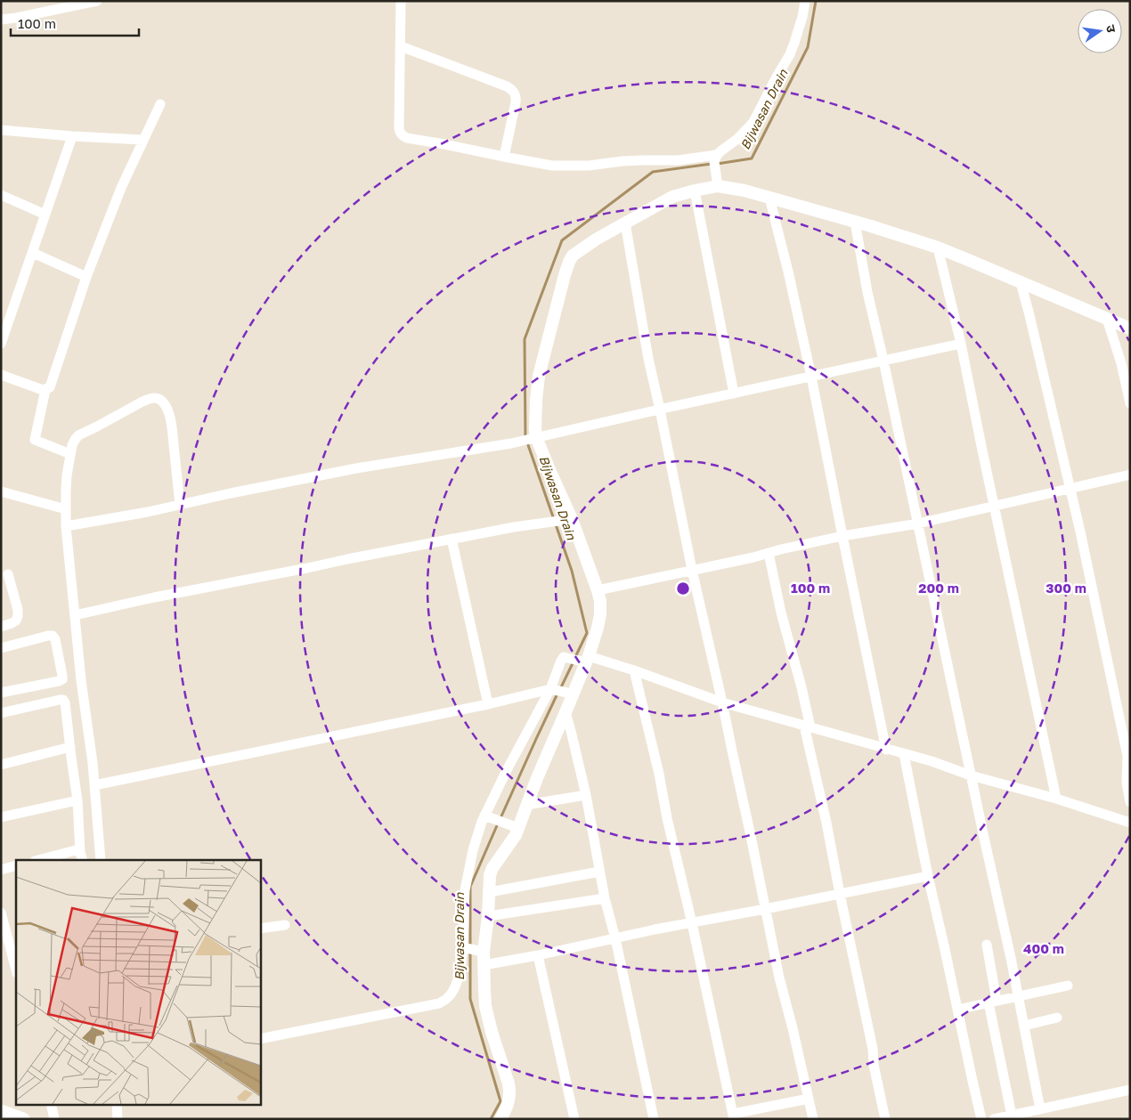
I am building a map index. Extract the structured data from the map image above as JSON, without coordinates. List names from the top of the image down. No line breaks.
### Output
{"water":["Bijwasan Drain"],"scale_bar":"100 m","north":"right","rings":["100 m","200 m","300 m","400 m"]}
